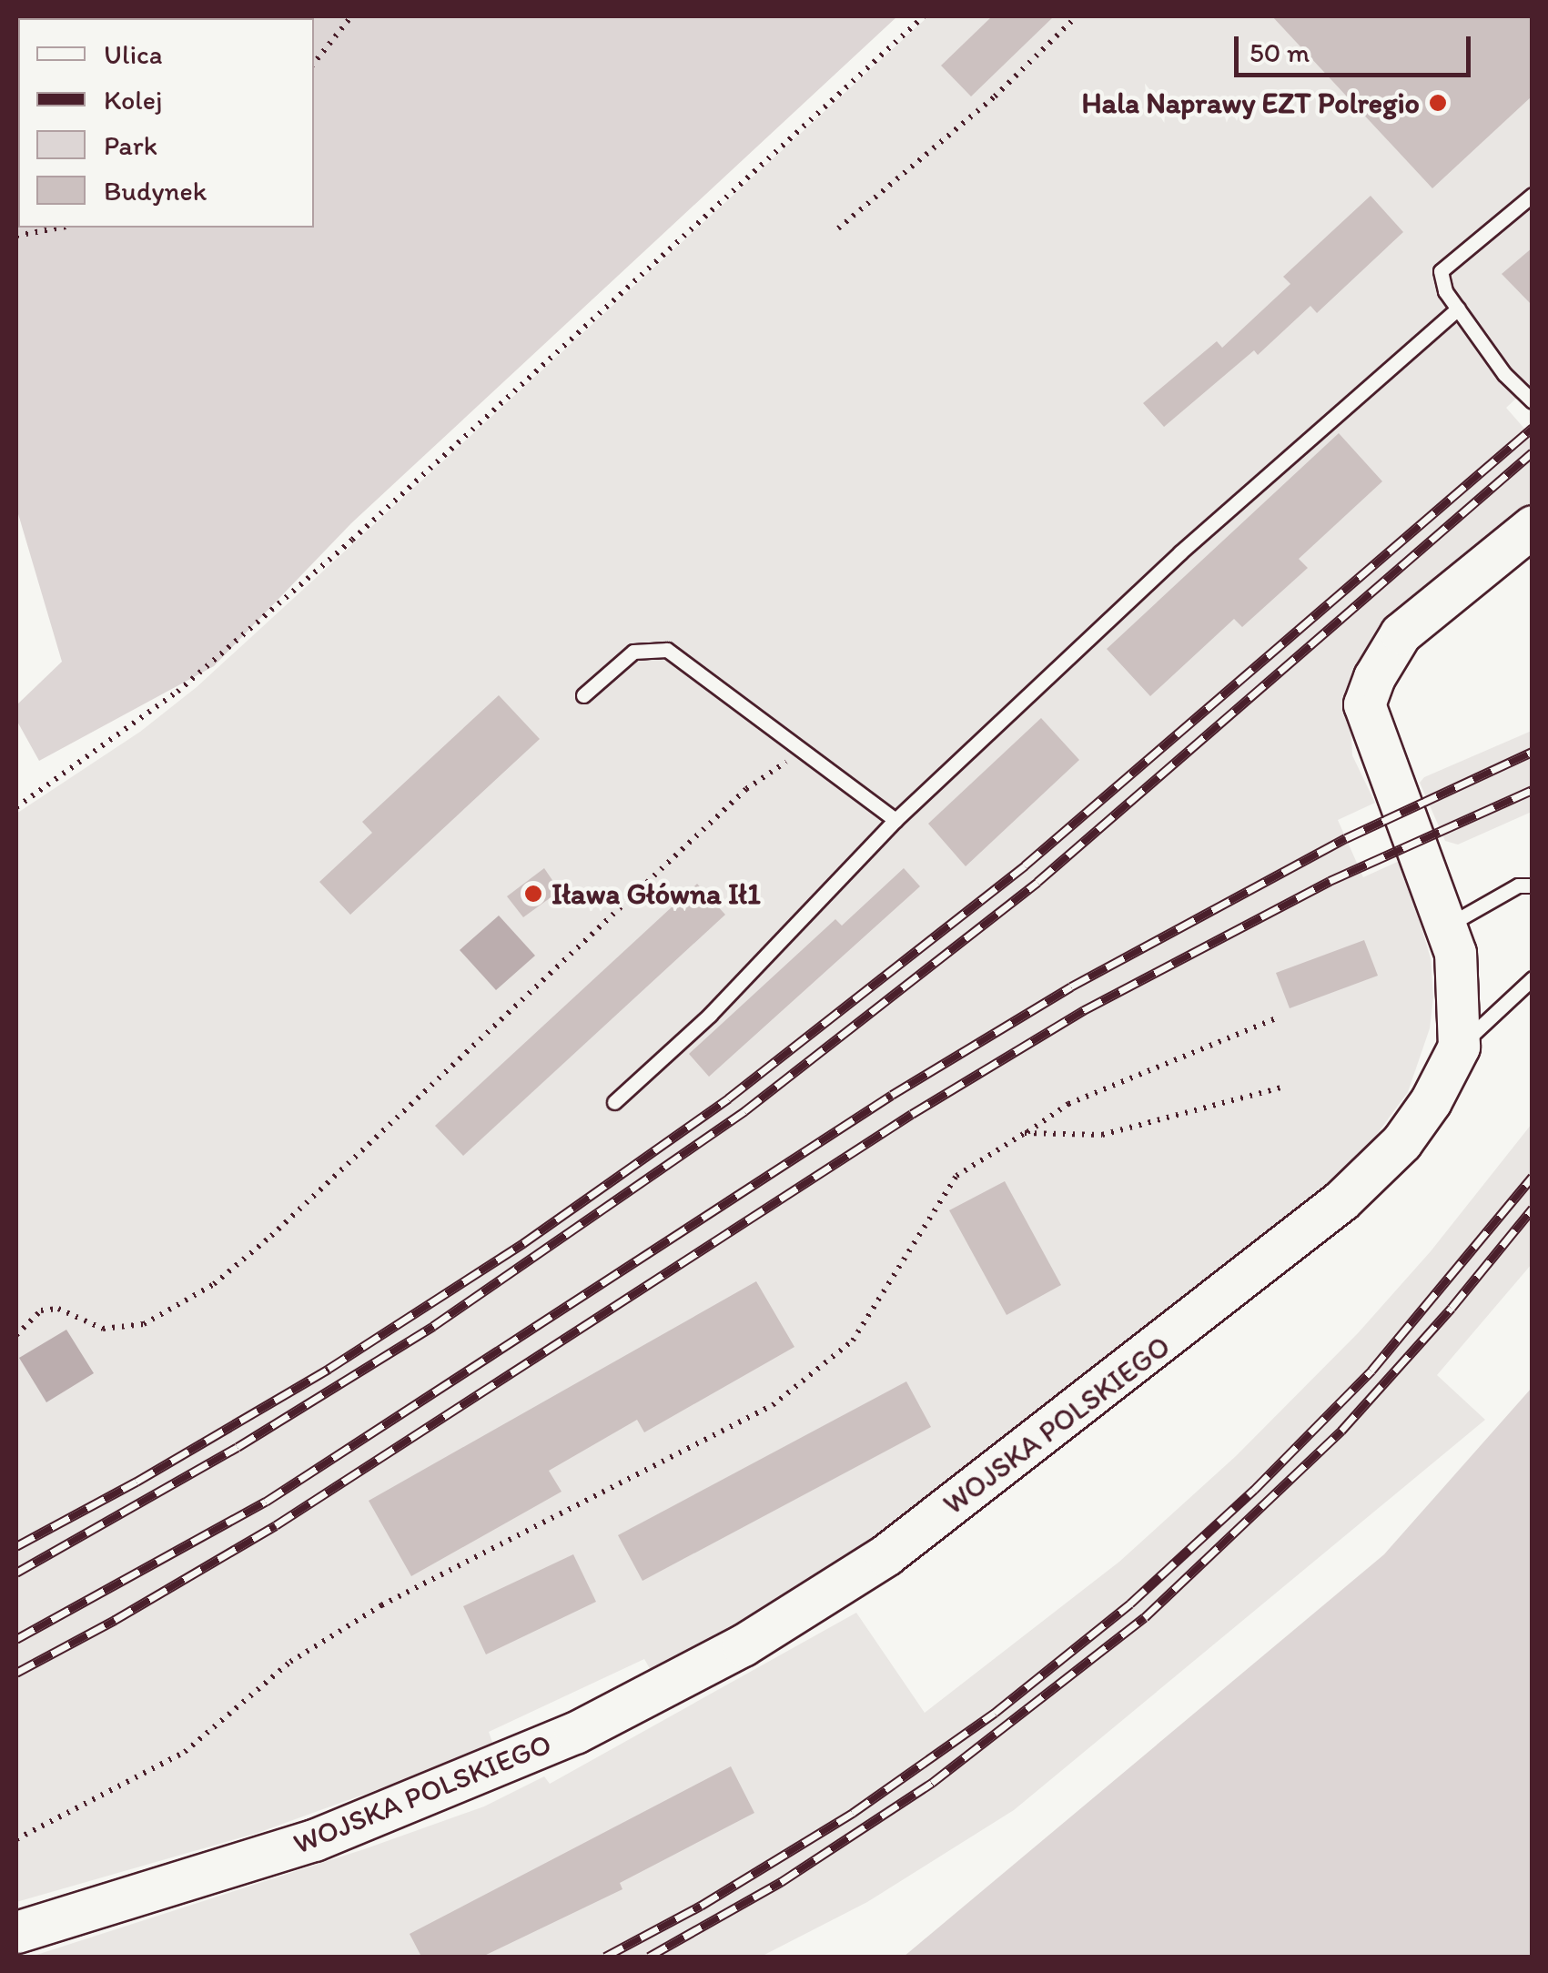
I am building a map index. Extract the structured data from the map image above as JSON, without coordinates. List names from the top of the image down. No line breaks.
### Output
{"streets":{"street":["WOJSKA POLSKIEGO"]},"places":["Hala Naprawy EZT Polregio","Iława Główna Ił1"],"legend":["Ulica","Kolej","Park","Budynek"],"scale_bar":"50 m"}
